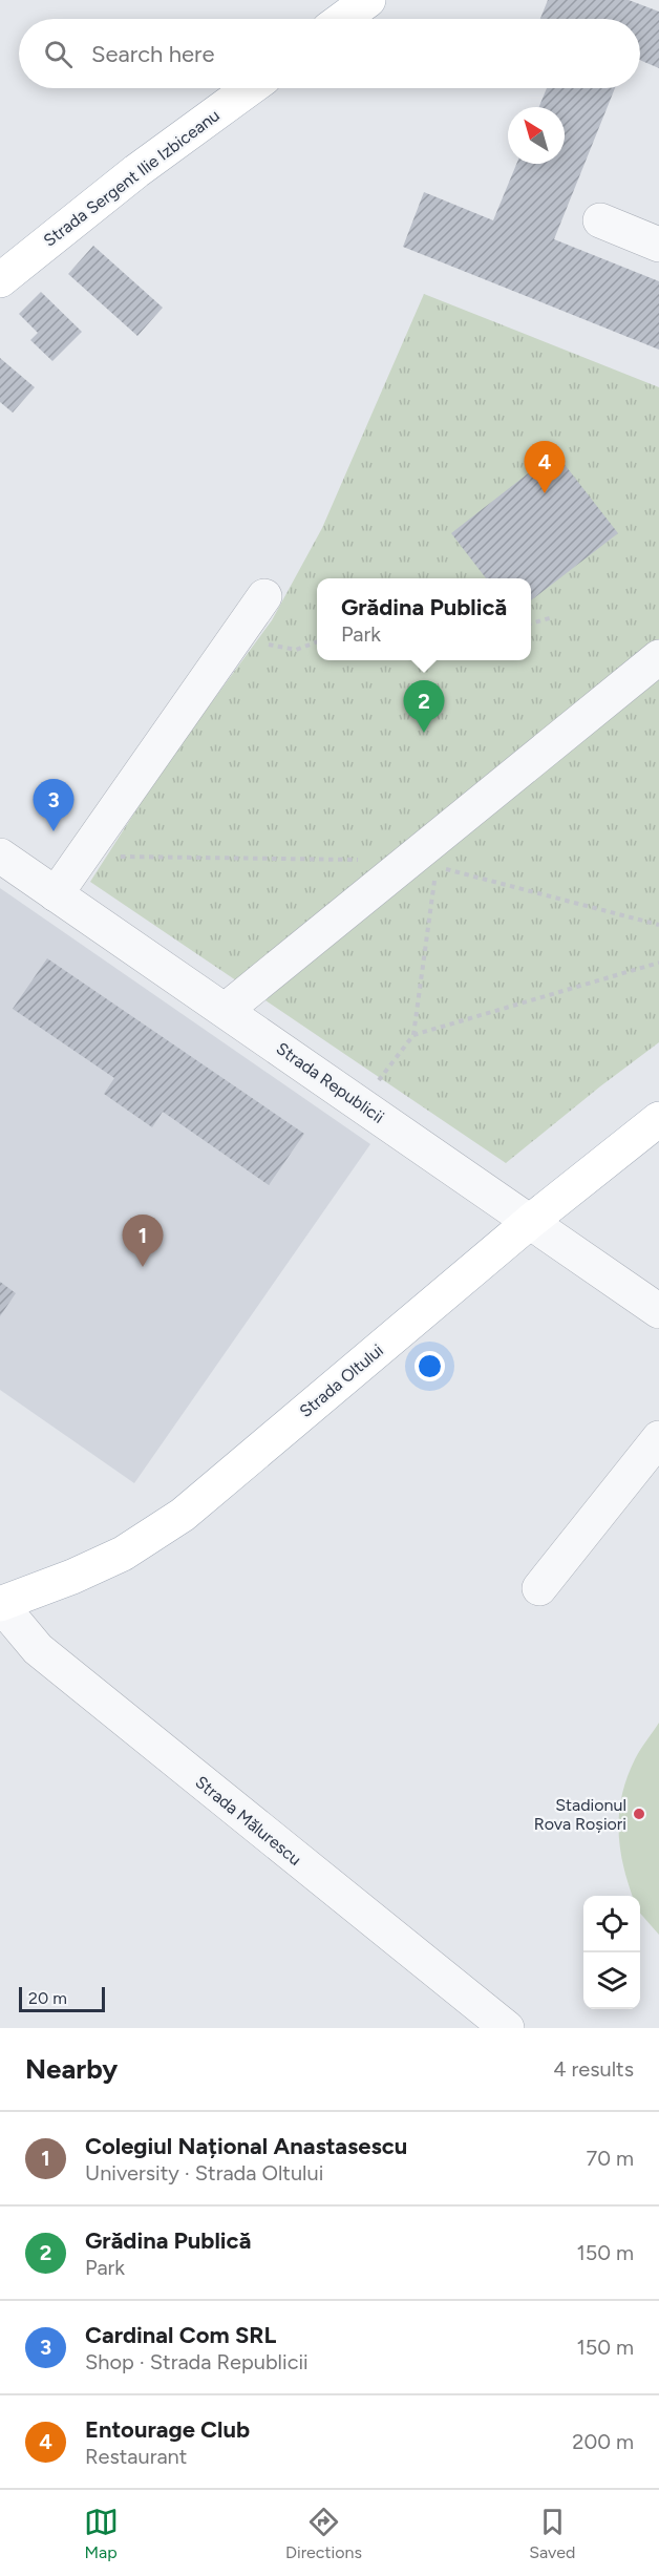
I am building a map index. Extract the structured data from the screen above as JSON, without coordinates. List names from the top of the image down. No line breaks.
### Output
{"streets":{"main road":["Strada Sergent Ilie Izbiceanu","Strada Oltului"],"street":["Strada Republicii","Strada Mălurescu"]},"crossings":[["Strada Republicii","Strada Oltului"],["Strada Oltului","Strada Mălurescu"]],"places":["Stadionul Rova Roșiori"],"scale_bar":"20 m","north":"top left","page":{"search":"Search here","pins":["4","2","3","1"],"popup":["Grădina Publică","Park"],"scale":"20 m","heading":["Nearby","4 results"],"list":[{"mark":"1","name":"Colegiul Național Anastasescu","note":"University · Strada Oltului","value":"70 m"},{"mark":"2","name":"Grădina Publică","note":"Park","value":"150 m"},{"mark":"3","name":"Cardinal Com SRL","note":"Shop · Strada Republicii","value":"150 m"},{"mark":"4","name":"Entourage Club","note":"Restaurant","value":"200 m"}],"nav":["Map","Directions","Saved"]}}
